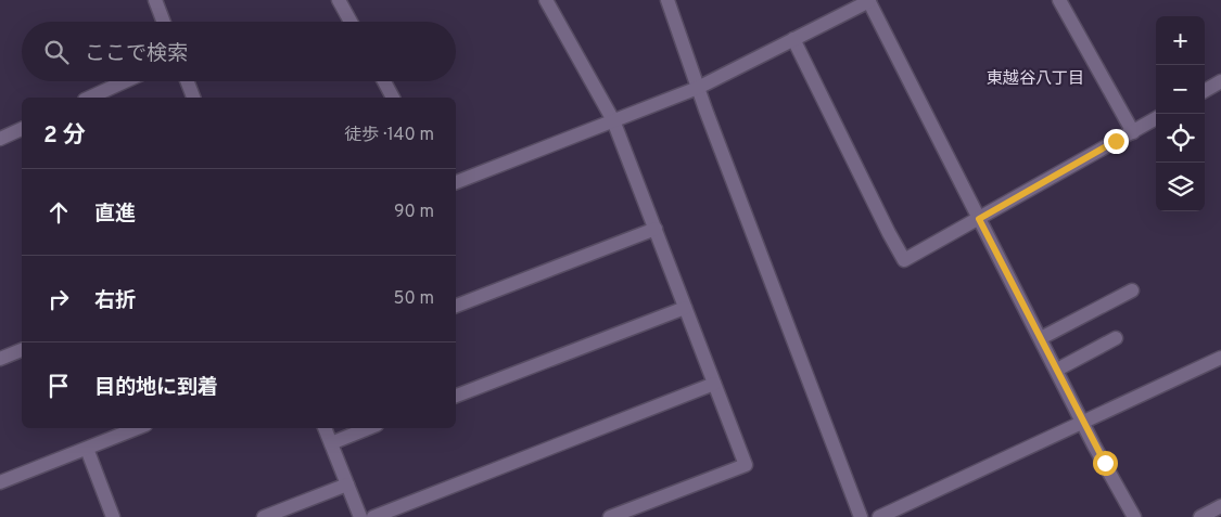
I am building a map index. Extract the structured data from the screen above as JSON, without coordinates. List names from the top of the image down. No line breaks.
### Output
{"districts":["東越谷八丁目"],"page":{"map_buttons":["+","−"],"search":"ここで検索","heading":["2 分","徒歩 · 140 m"],"list":[["直進","90 m"],["右折","50 m"],"目的地に到着"]}}
